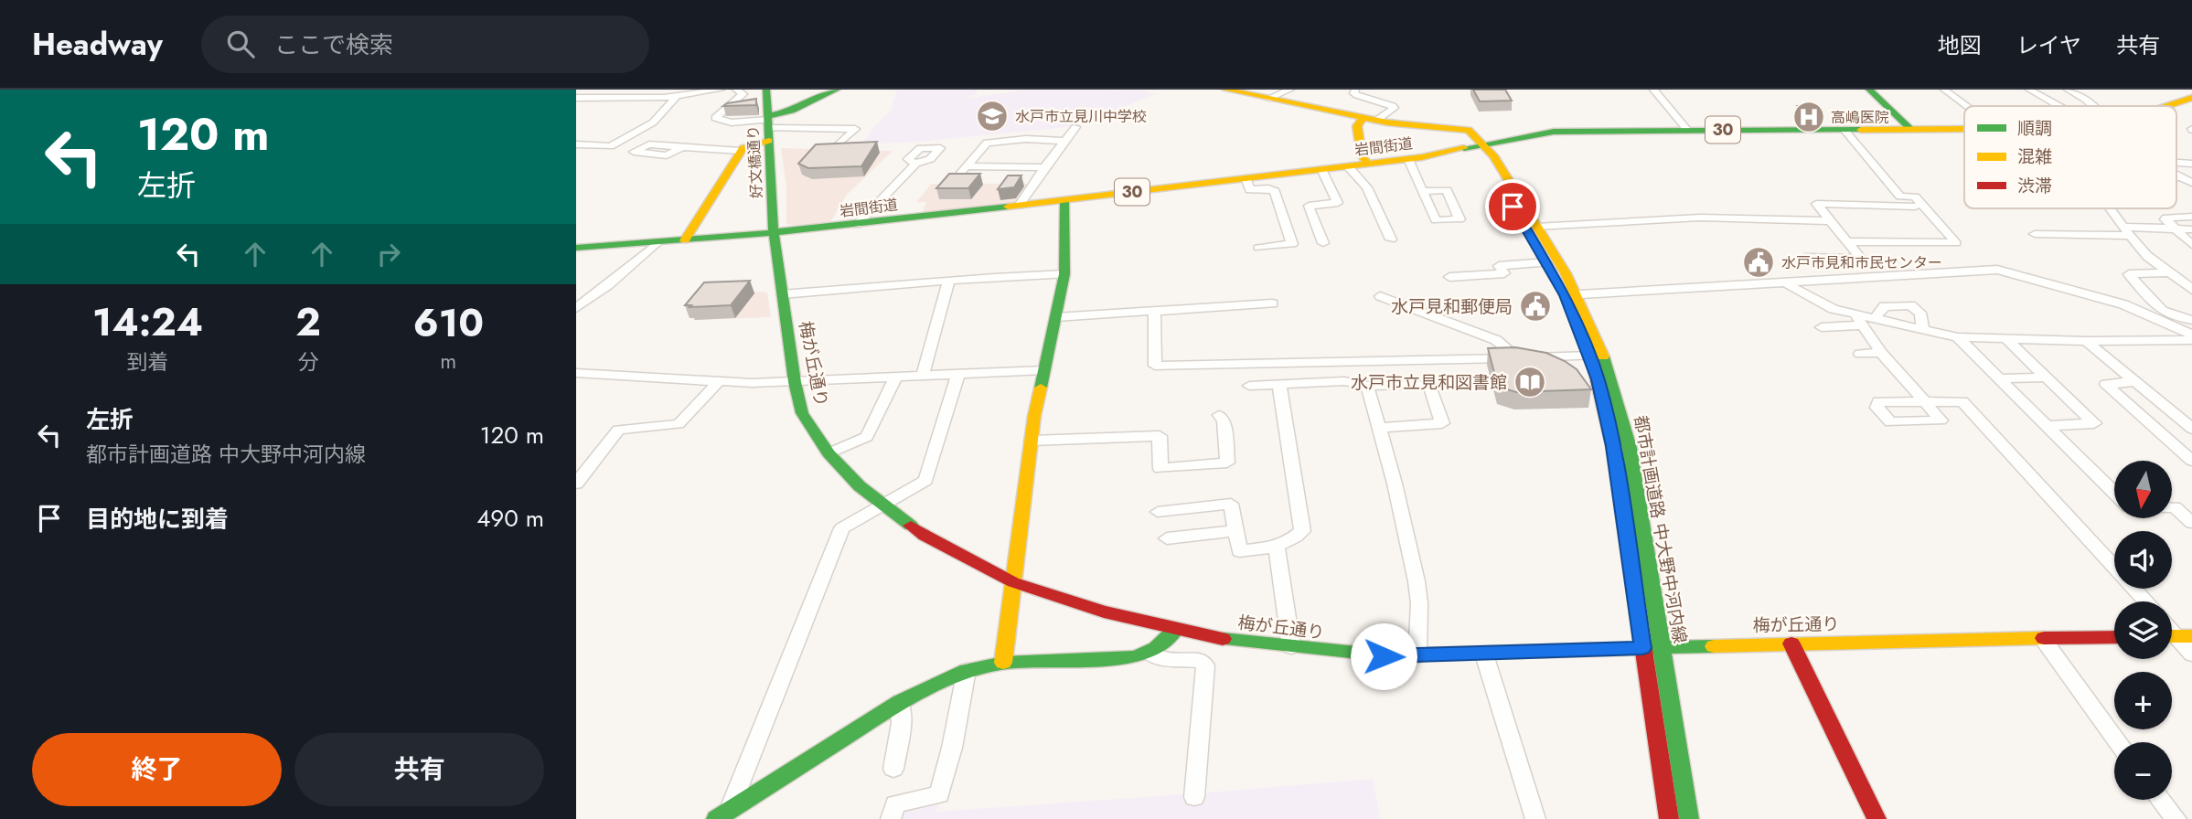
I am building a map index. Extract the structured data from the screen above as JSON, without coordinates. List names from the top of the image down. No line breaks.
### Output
{"streets":{"street":["30","岩間街道","好文橋通り","梅が丘通り","都市計画道路 中大野中河内線"]},"crossings":[["岩間街道","好文橋通り"],["岩間街道","梅が丘通り"],["岩間街道","都市計画道路 中大野中河内線"],["好文橋通り","梅が丘通り"],["梅が丘通り","都市計画道路 中大野中河内線"]],"places":{"school or university":["水戸市立見川中学校"],"hospital":["高嶋医院"],"public building":["水戸市見和市民センター","水戸見和郵便局"],"library":["水戸市立見和図書館"]},"legend":["順調","混雑","渋滞"],"north":"bottom","page":{"header":"Headway","search":"ここで検索","nav":["地図","レイヤ","共有"],"turn":["120 m","左折"],"eta":["14:24","到着","2","分","610","m"],"list":[{"name":"左折","note":"都市計画道路 中大野中河内線","value":"120 m"},{"name":"目的地に到着","value":"490 m"}],"map_buttons":["+","−"],"buttons":["終了","共有"]}}
